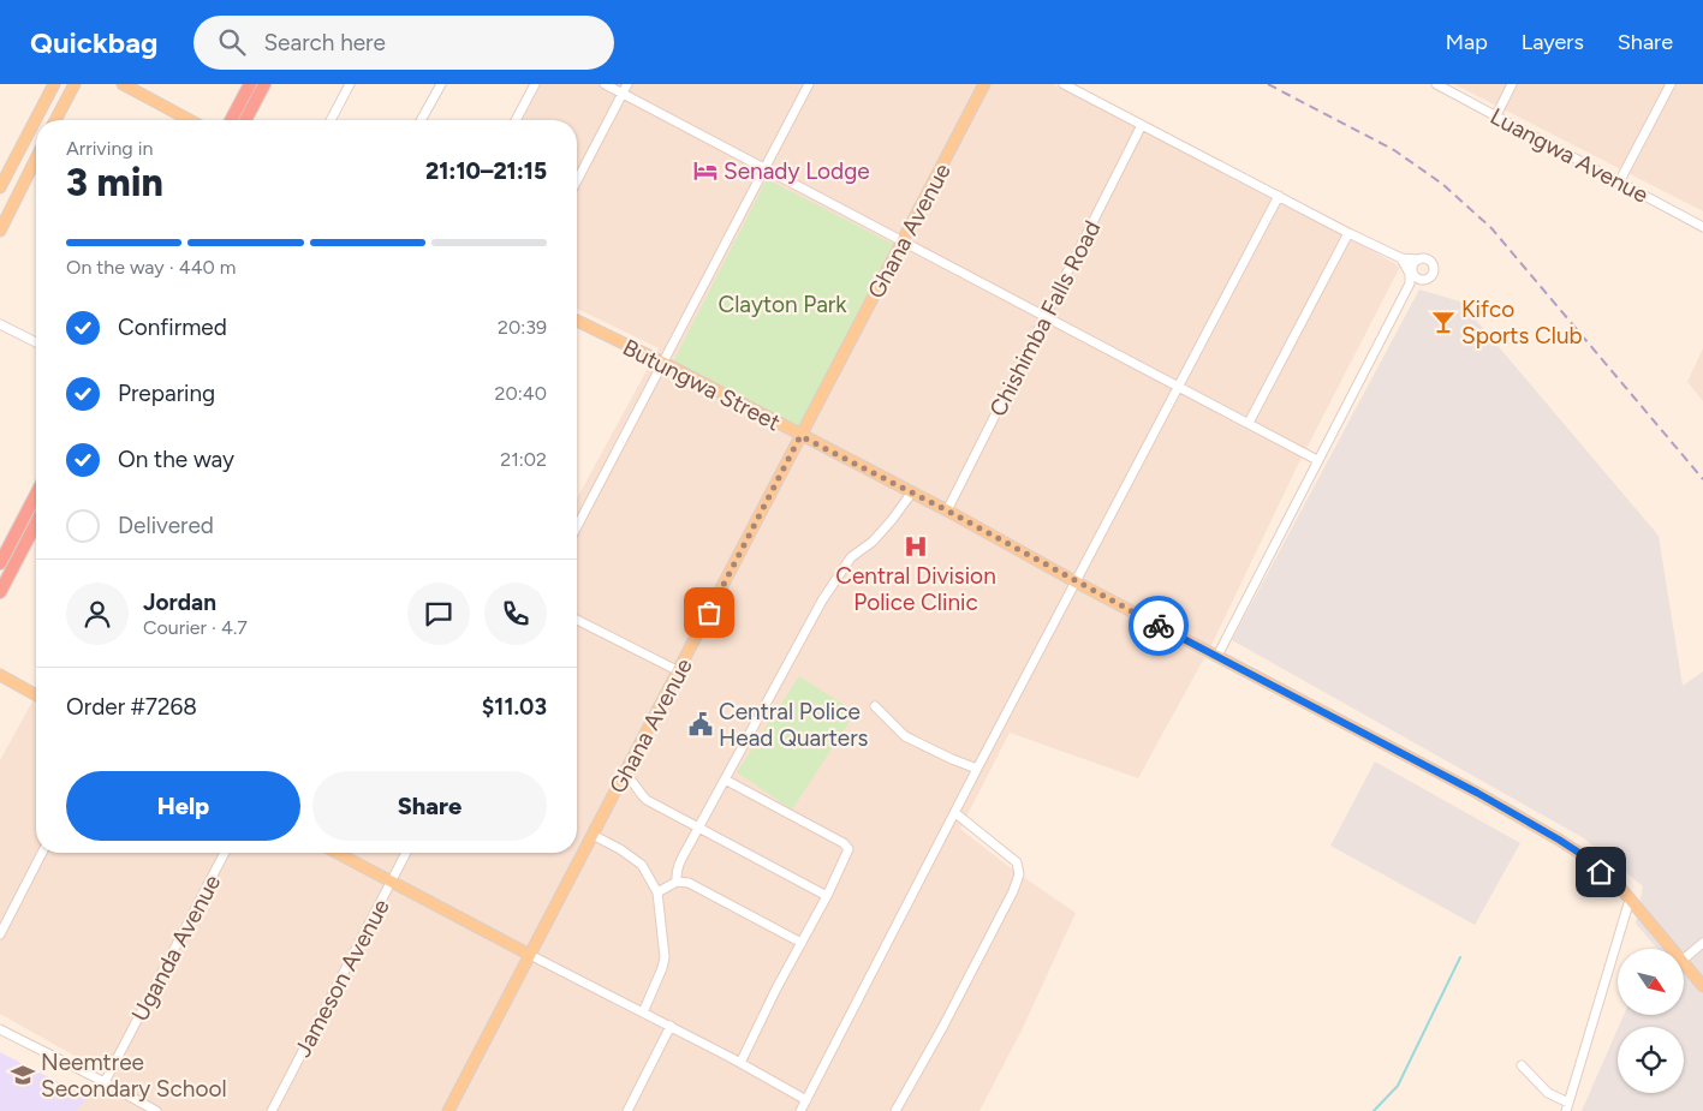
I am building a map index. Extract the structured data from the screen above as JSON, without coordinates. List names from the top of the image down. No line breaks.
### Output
{"streets":{"main road":["Ghana Avenue","Butungwa Street"],"street":["Luangwa Avenue","Chishimba Falls Road","Uganda Avenue","Jameson Avenue"]},"crossings":[["Ghana Avenue","Butungwa Street"],["Chishimba Falls Road","Butungwa Street"]],"parks":["Clayton Park"],"places":{"hotel":["Senady Lodge"],"bar":["Kifco Sports Club"],"hospital":["Central Division Police Clinic"],"public building":["Central Police Head Quarters"],"school or university":["Neemtree Secondary School"]},"north":"bottom right","page":{"header":"Quickbag","search":"Search here","nav":["Map","Layers","Share"],"heading":["3 min","Arriving in","21:10–21:15"],"panel":["Jordan","Courier · 4.7","Order #7268","$11.03"],"bar":"On the way · 440 m","list":[["Confirmed","20:39"],["Preparing","20:40"],["On the way","21:02"],"Delivered"],"buttons":["Help","Share"]}}
